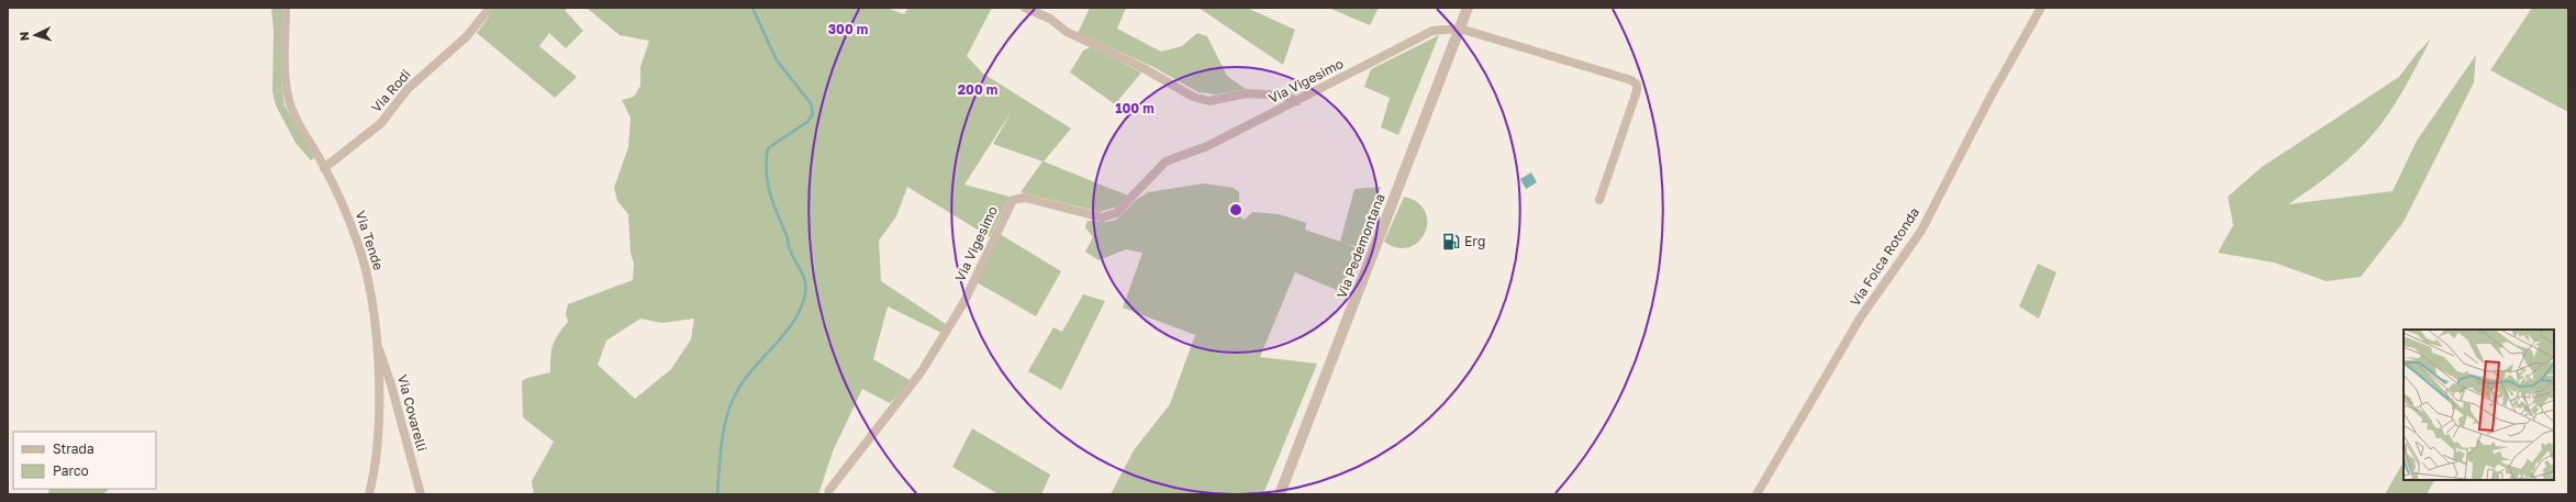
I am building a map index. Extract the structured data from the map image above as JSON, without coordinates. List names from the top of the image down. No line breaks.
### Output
{"streets":{"street":["Via Vigesimo","Via Rodi","Via Tende","Via Pedemontana","Via Folca Rotonda","Via Covarelli"]},"crossings":[["Via Vigesimo","Via Pedemontana"],["Via Rodi","Via Tende"],["Via Tende","Via Covarelli"]],"places":{"fuel station":["Erg"]},"legend":["Strada","Parco"],"north":"left","rings":["300 m","200 m","100 m"]}
